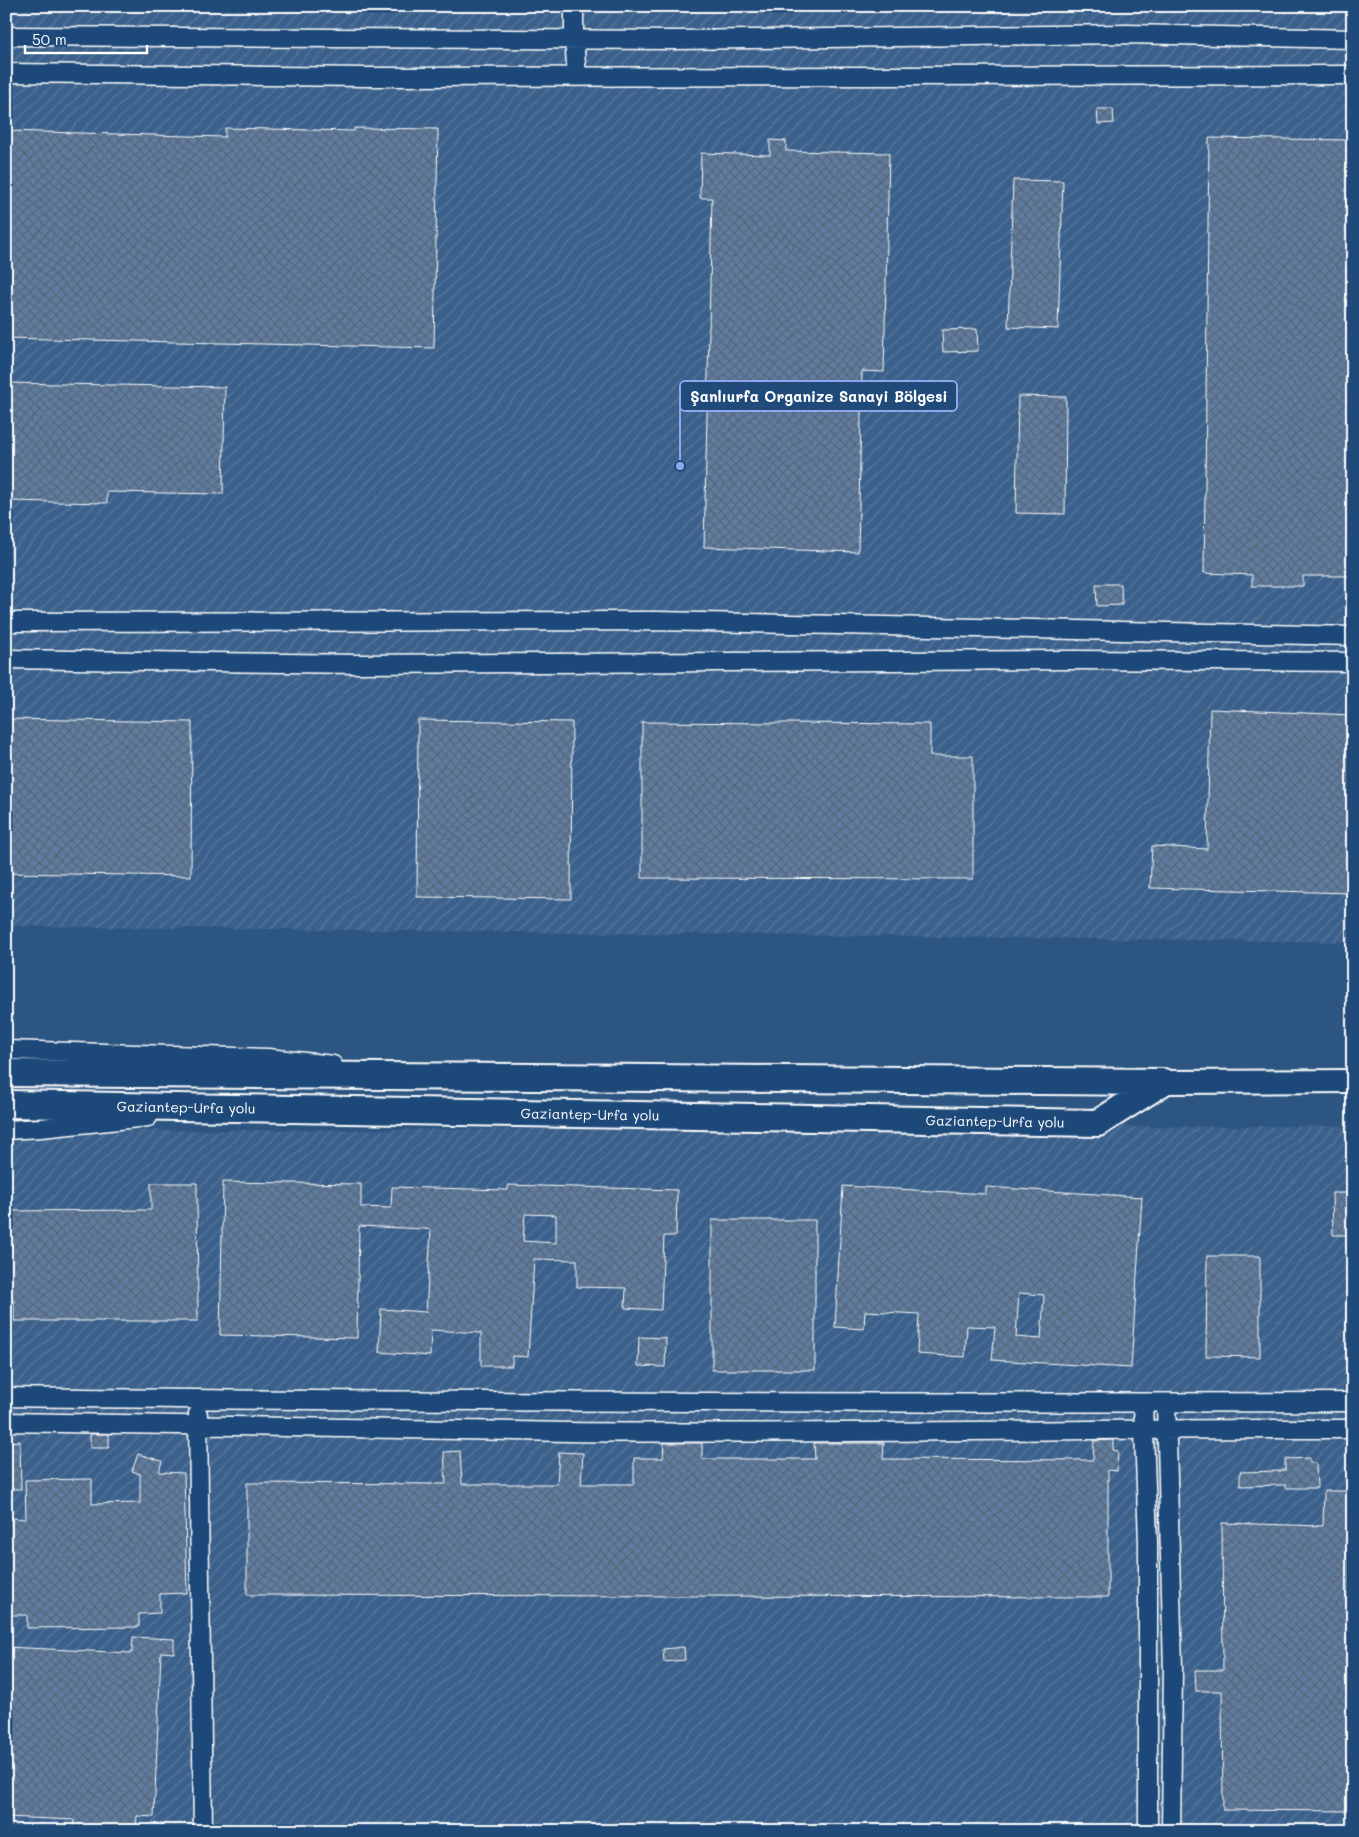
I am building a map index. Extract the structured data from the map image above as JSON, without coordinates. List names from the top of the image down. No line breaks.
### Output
{"streets":{"highway":["Gaziantep-Urfa yolu"]},"places":["Şanlıurfa Organize Sanayi Bölgesi"],"scale_bar":"50 m"}
